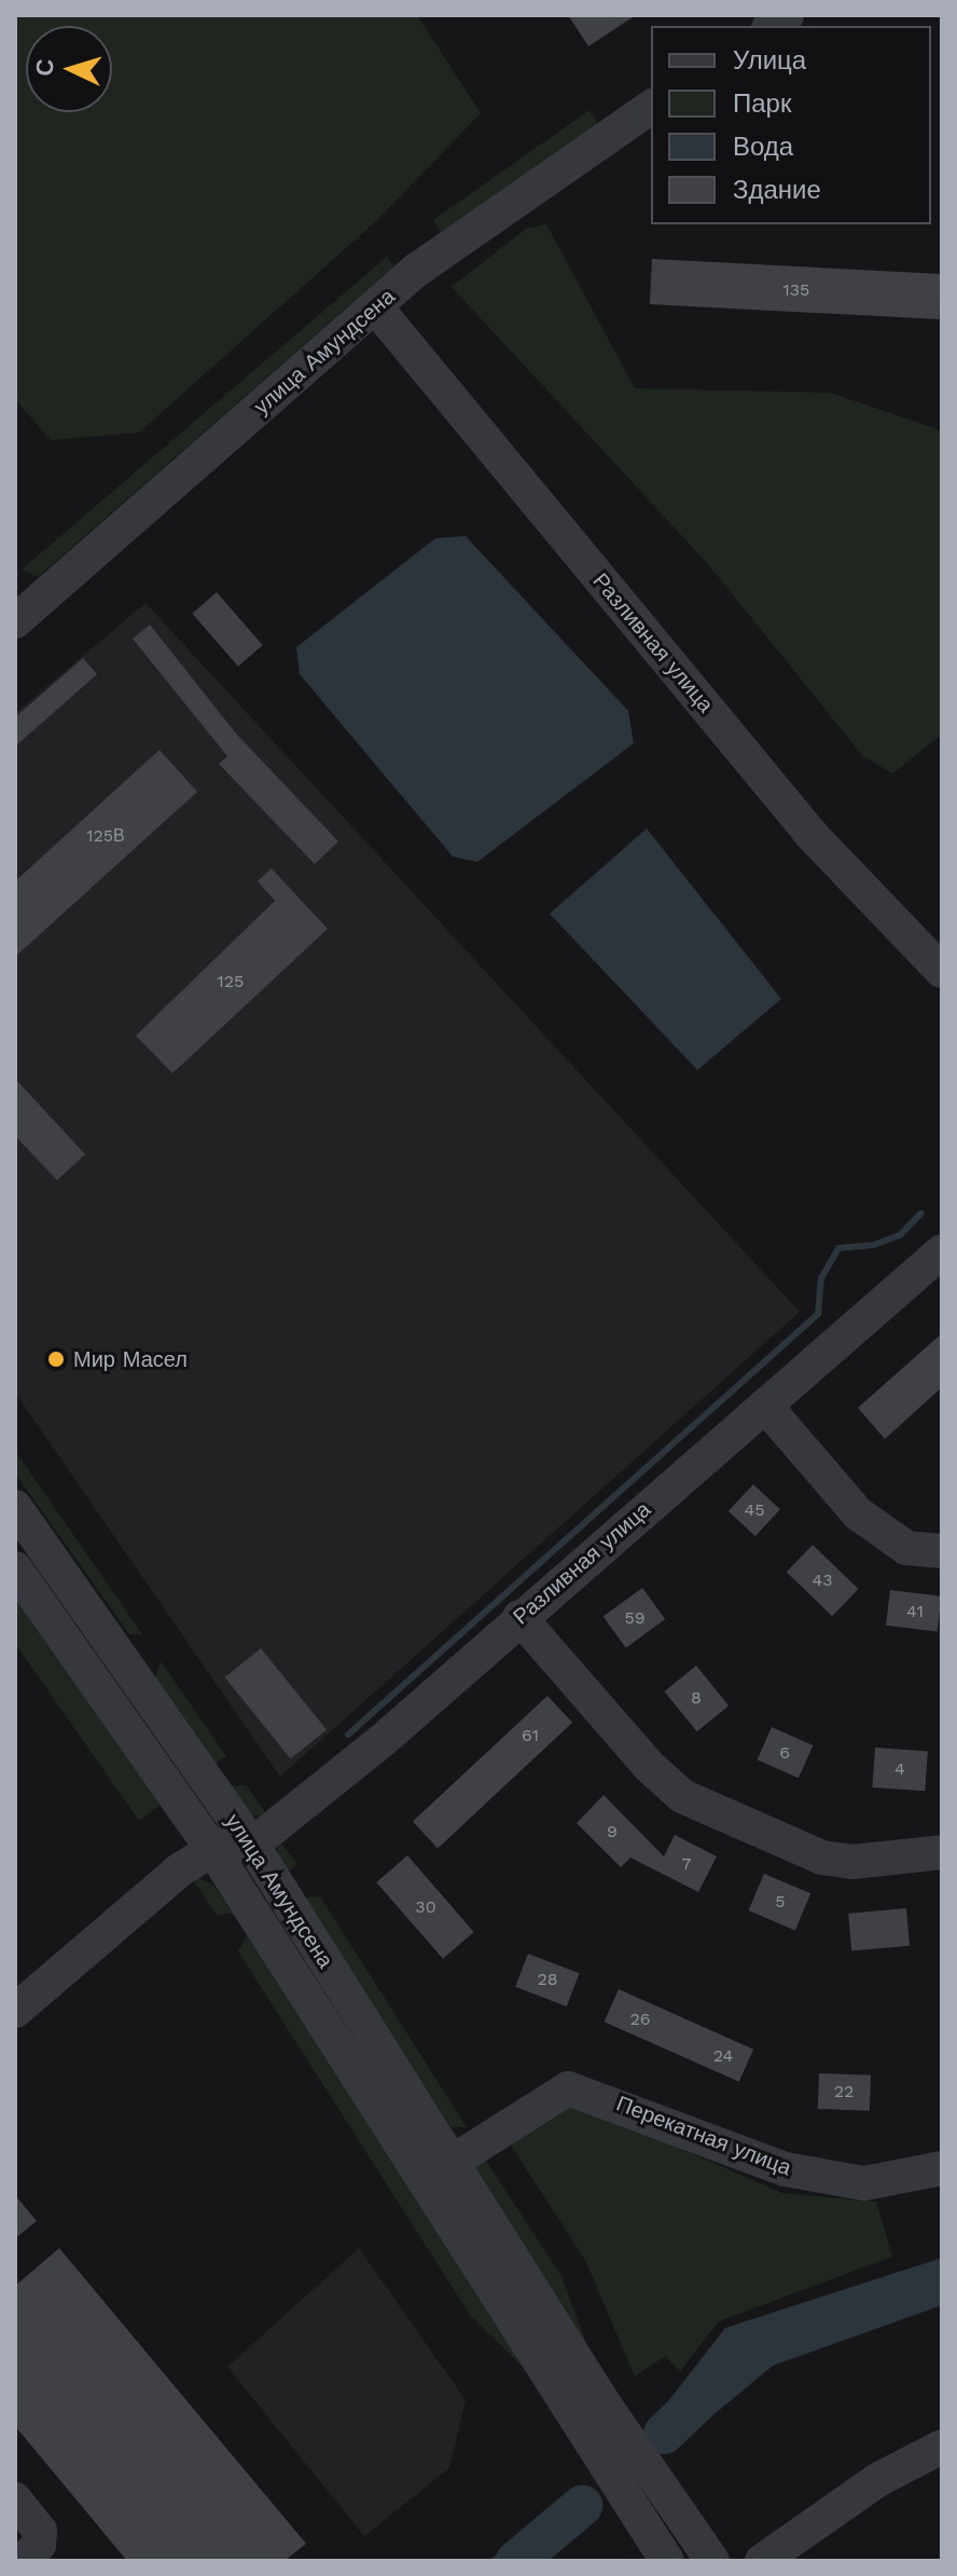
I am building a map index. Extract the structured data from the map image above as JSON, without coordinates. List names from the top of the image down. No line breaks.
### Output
{"streets":{"street":["улица Амундсена","Разливная улица","Перекатная улица"]},"crossings":[["улица Амундсена","Разливная улица"],["улица Амундсена","Перекатная улица"]],"places":["Мир Масел"],"house_numbers":["135","125В","125","45","43","41","59","8","61","6","4","9","7","5","30","28","26","24","22"],"legend":["Улица","Парк","Вода","Здание"],"north":"left"}
